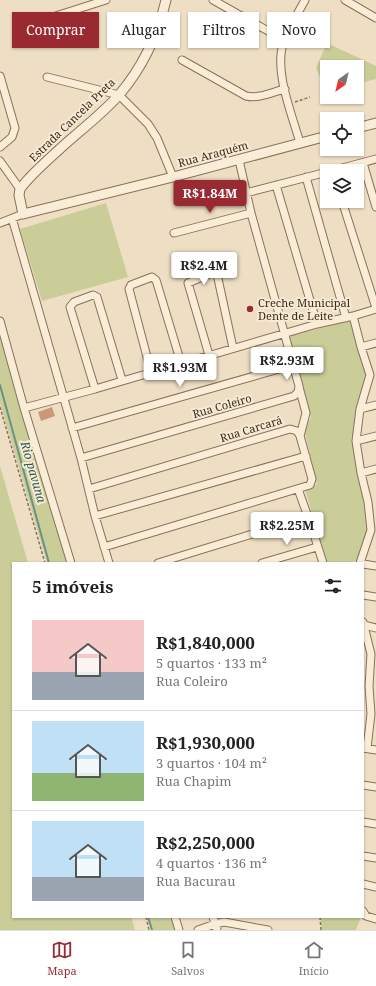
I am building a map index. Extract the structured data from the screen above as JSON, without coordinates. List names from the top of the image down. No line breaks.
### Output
{"streets":{"street":["Estrada Cancela Preta","Rua Araquém","Rua Coleiro","Rua Carcará"]},"water":["Rio pavuna"],"places":["Creche Municipal Dente de Leite"],"north":"bottom left","page":{"chip":["Comprar","Alugar","Filtros","Novo"],"price":["R$1.84M","R$2.4M","R$2.93M","R$1.93M","R$2.25M"],"heading":"5 imóveis","list":[{"name":"R$1,840,000","note":"5 quartos · 133 m² · Rua Coleiro"},{"name":"R$1,930,000","note":"3 quartos · 104 m² · Rua Chapim"},{"name":"R$2,250,000","note":"4 quartos · 136 m² · Rua Bacurau"}],"tabs":["Mapa","Salvos","Início"]}}
